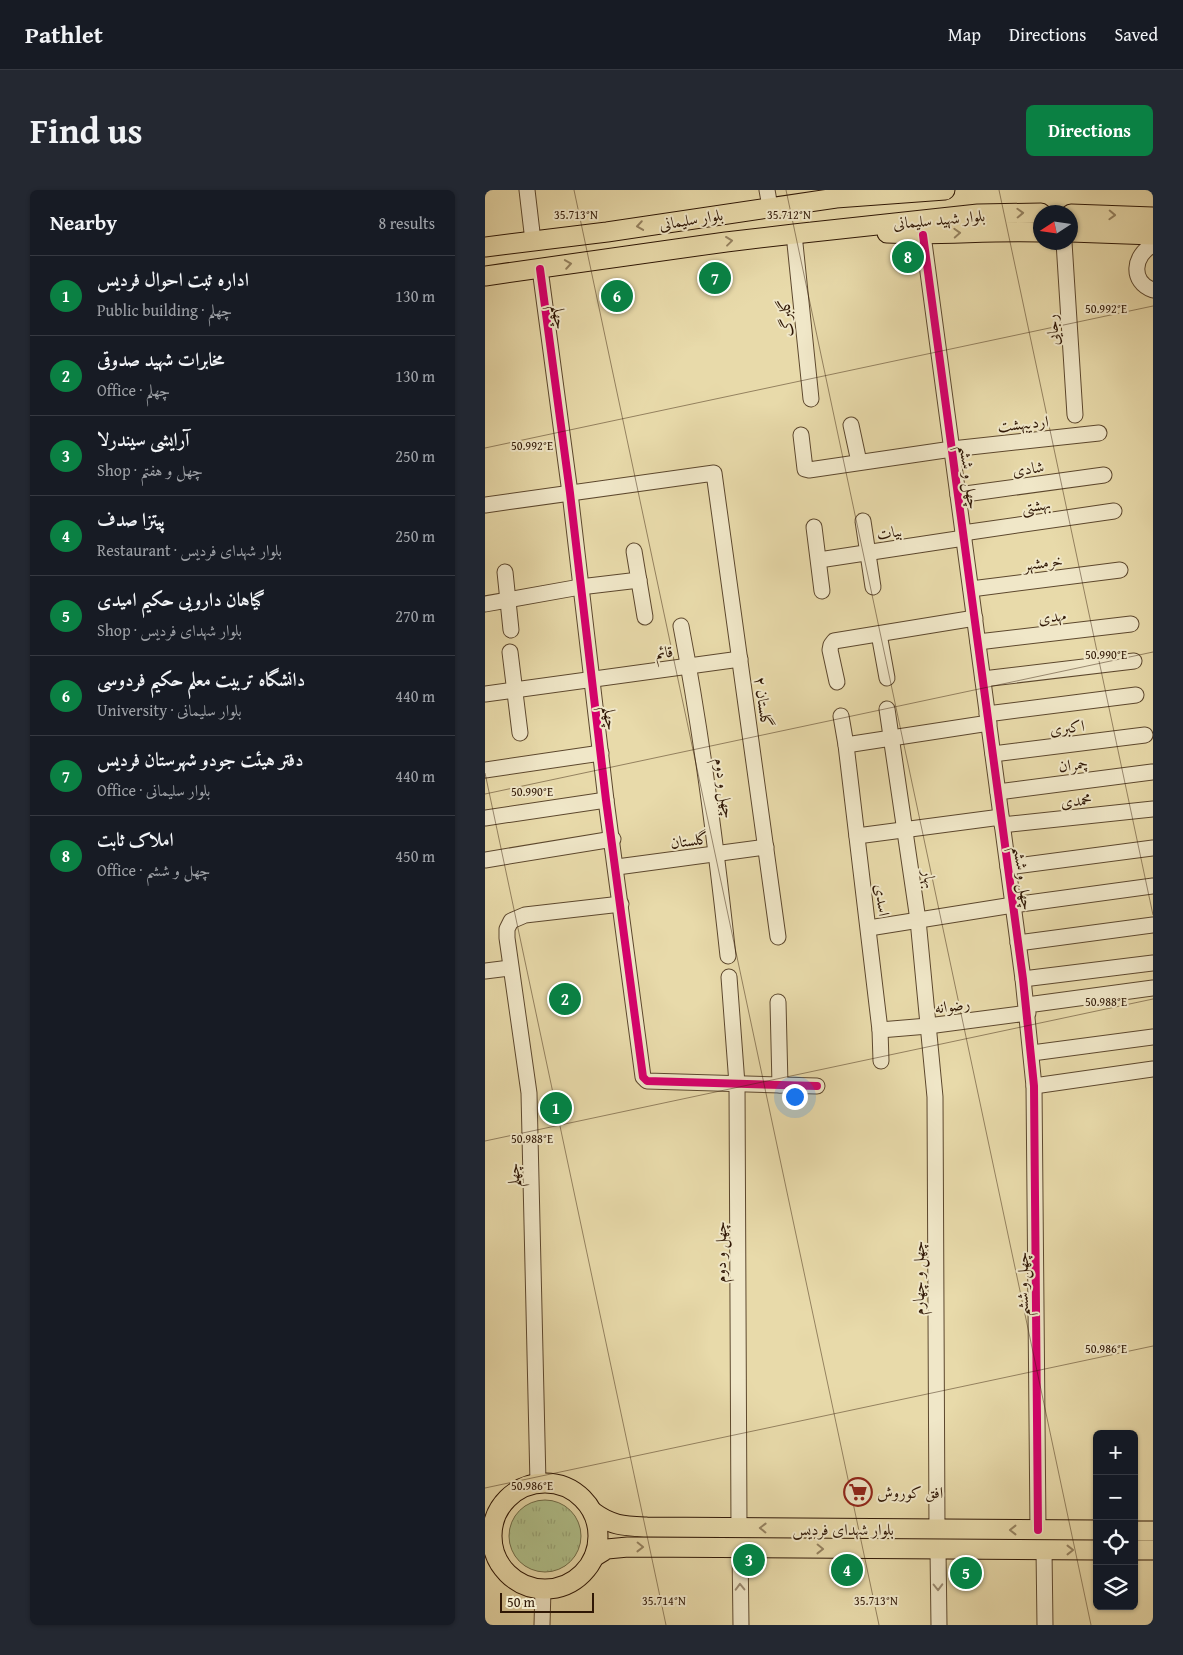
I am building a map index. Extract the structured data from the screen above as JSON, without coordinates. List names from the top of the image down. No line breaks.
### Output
{"streets":{"main road":["بلوار سلیمانی","بلوار شهید سلیمانی","بلوار شهدای فردیس"],"street":["چهلم","گلبرگ","رجایی","اردیبهشت","شادی","چهل و ششم","بهشتی","بیات","خرمشهر","مهدی","قائم","گلستان ۲","اکبری","چمران","چهل و دوم","محمدی","گلستان","بهار","اسدی","رضوانه","چهل و چهارم"]},"crossings":[["بلوار سلیمانی","بلوار شهید سلیمانی"],["بلوار سلیمانی","چهلم"],["بلوار سلیمانی","گلبرگ"],["چهلم","قائم"],["چهلم","گلستان ۲"],["چهلم","چهل و دوم"],["چهلم","گلستان"],["چهلم","بلوار شهدای فردیس"],["اردیبهشت","چهل و ششم"],["شادی","چهل و ششم"],["چهل و ششم","بهشتی"],["چهل و ششم","بیات"],["چهل و ششم","خرمشهر"],["چهل و ششم","مهدی"],["چهل و ششم","اکبری"],["چهل و ششم","چمران"],["چهل و ششم","محمدی"],["چهل و ششم","رضوانه"],["چهل و ششم","بلوار شهدای فردیس"],["بهشتی","بیات"],["قائم","گلستان ۲"],["قائم","چهل و دوم"],["گلستان ۲","گلستان"],["چهل و دوم","گلستان"],["چهل و دوم","بلوار شهدای فردیس"],["محمدی","بهار"],["محمدی","اسدی"],["بهار","رضوانه"],["بهار","چهل و چهارم"],["اسدی","رضوانه"],["رضوانه","چهل و چهارم"],["چهل و چهارم","بلوار شهدای فردیس"]],"places":{"supermarket":["افق کوروش"]},"scale_bar":"50 m","north":"left","page":{"header":"Pathlet","nav":["Map","Directions","Saved"],"title":"Find us","buttons":"Directions","heading":["Nearby","8 results"],"pins":["8","7","6","2","1","3","4","5"],"list":[{"mark":"1","name":"اداره ثبت احوال فردیس","note":"Public building · چهلم","value":"130 m"},{"mark":"2","name":"مخابرات شهید صدوقی","note":"Office · چهلم","value":"130 m"},{"mark":"3","name":"آرایشی سیندرلا","note":"Shop · چهل و هفتم","value":"250 m"},{"mark":"4","name":"پیتزا صدف","note":"Restaurant · بلوار شهدای فردیس","value":"250 m"},{"mark":"5","name":"گیاهان دارویی حکیم امیدی","note":"Shop · بلوار شهدای فردیس","value":"270 m"},{"mark":"6","name":"دانشگاه تربیت معلم حکیم فردوسی","note":"University · بلوار سلیمانی","value":"440 m"},{"mark":"7","name":"دفتر هیئت جودو شهرستان فردیس","note":"Office · بلوار سلیمانی","value":"440 m"},{"mark":"8","name":"املاک ثابت","note":"Office · چهل و ششم","value":"450 m"}],"map_buttons":["+","−"],"scale":"50 m"},"coordinates":["35.713°N","35.712°N","50.992°E","50.990°E","50.988°E","50.986°E","35.714°N"]}
